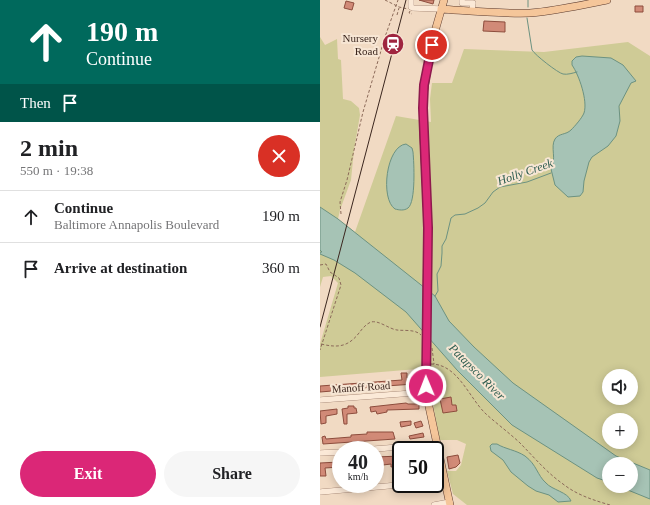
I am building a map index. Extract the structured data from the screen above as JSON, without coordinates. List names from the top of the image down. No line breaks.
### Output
{"streets":{"street":["Manoff Road"]},"water":["Holly Creek","Patapsco River"],"places":{"station":["Nursery Road"]},"page":{"turn":["190 m","Continue"],"then":"Then","heading":["2 min","550 m · 19:38"],"list":[{"name":"Continue","note":"Baltimore Annapolis Boulevard","value":"190 m"},{"name":"Arrive at destination","value":"360 m"}],"map_buttons":["+","−"],"speed":"40 km/h","limit":"50","buttons":["Exit","Share"]}}
